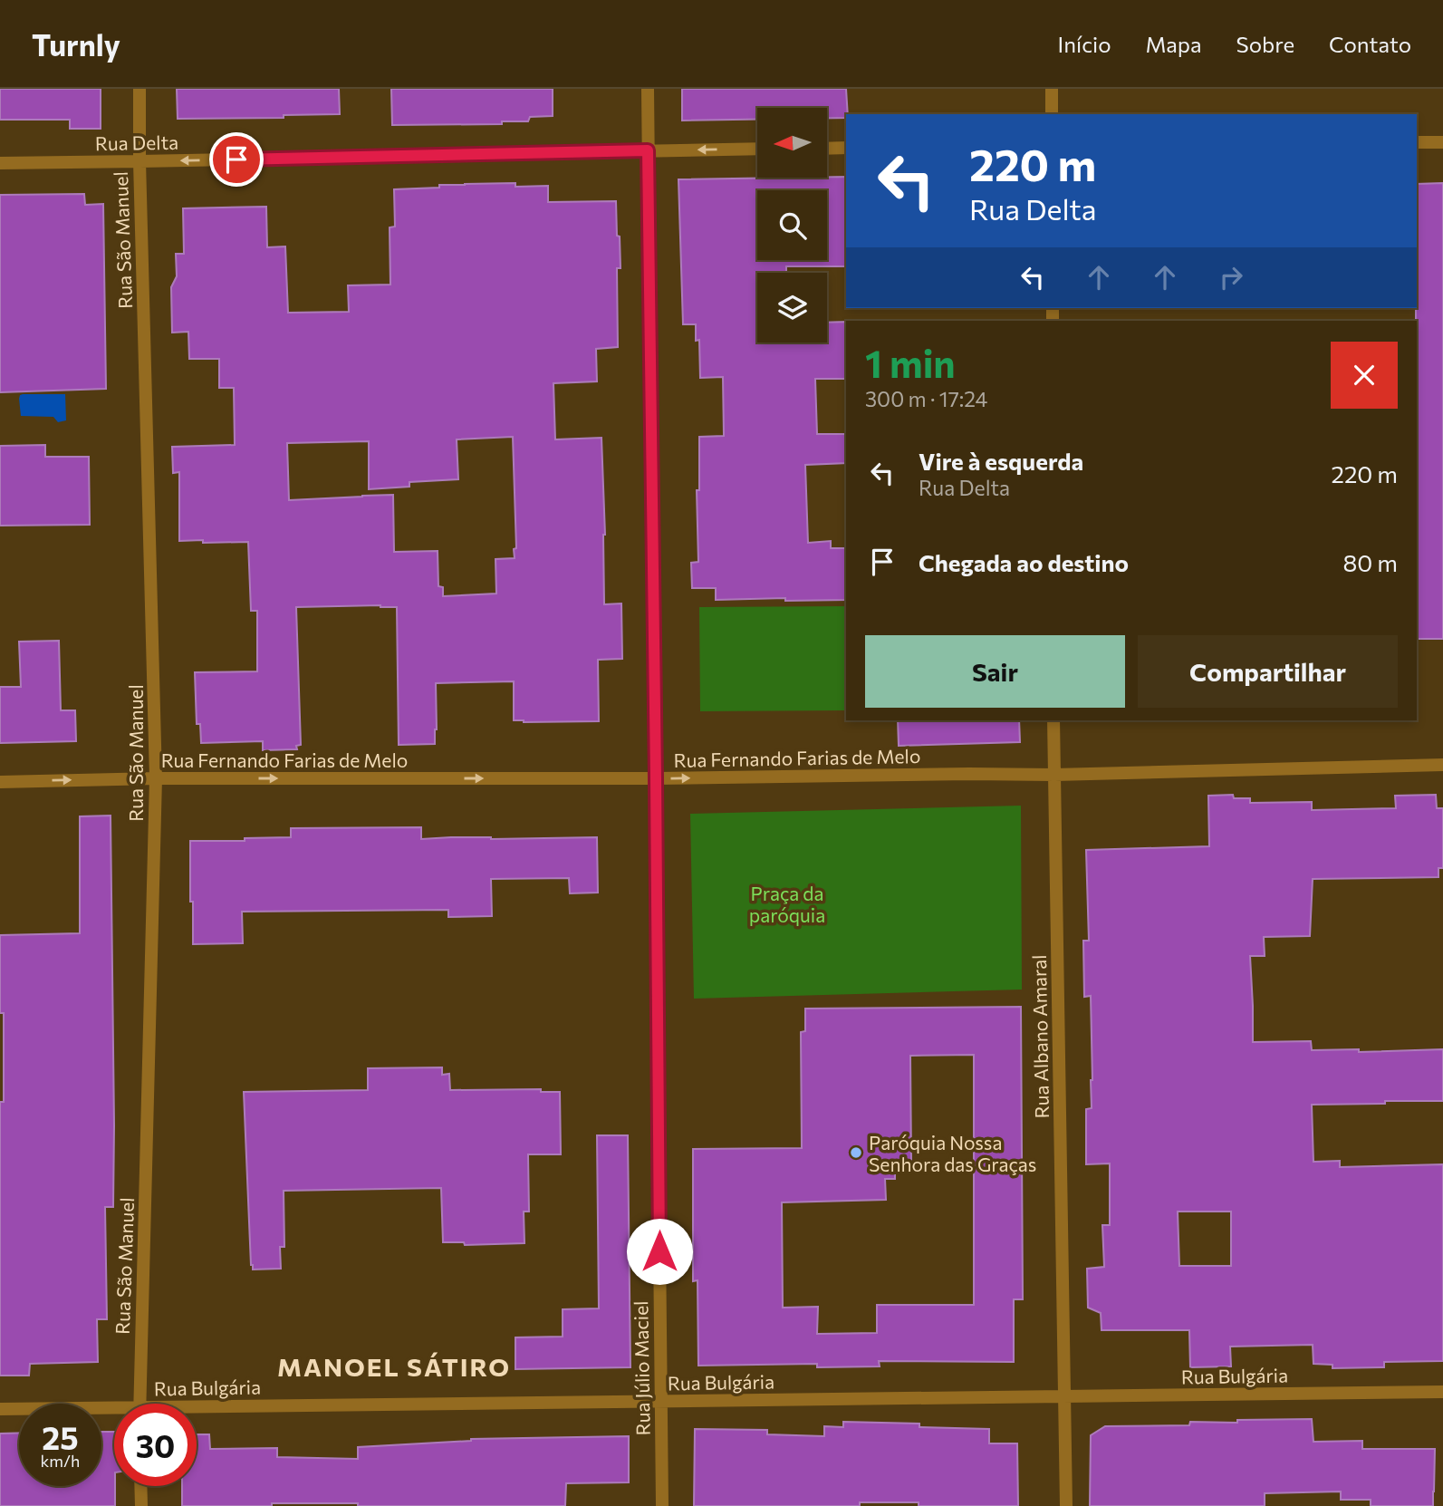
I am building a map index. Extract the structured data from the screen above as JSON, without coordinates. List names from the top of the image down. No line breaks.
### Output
{"streets":{"street":["Rua Delta","Rua São Manuel","Rua Fernando Farias de Melo","Rua Albano Amaral","Rua Júlio Maciel","Rua Bulgária"]},"crossings":[["Rua Delta","Rua São Manuel"],["Rua Delta","Rua Júlio Maciel"],["Rua São Manuel","Rua Fernando Farias de Melo"],["Rua Fernando Farias de Melo","Rua Albano Amaral"],["Rua Fernando Farias de Melo","Rua Júlio Maciel"],["Rua Albano Amaral","Rua Bulgária"],["Rua Júlio Maciel","Rua Bulgária"]],"one_way":["Rua Delta","Rua Fernando Farias de Melo"],"districts":["MANOEL SÁTIRO"],"parks":["Praça da paróquia"],"places":["Paróquia Nossa Senhora das Graças"],"north":"left","page":{"header":"Turnly","nav":["Início","Mapa","Sobre","Contato"],"turn":["220 m","Rua Delta"],"heading":["1 min","300 m · 17:24"],"list":[{"name":"Vire à esquerda","note":"Rua Delta","value":"220 m"},{"name":"Chegada ao destino","value":"80 m"}],"buttons":["Sair","Compartilhar"],"speed":"25 km/h","limit":"30"}}
